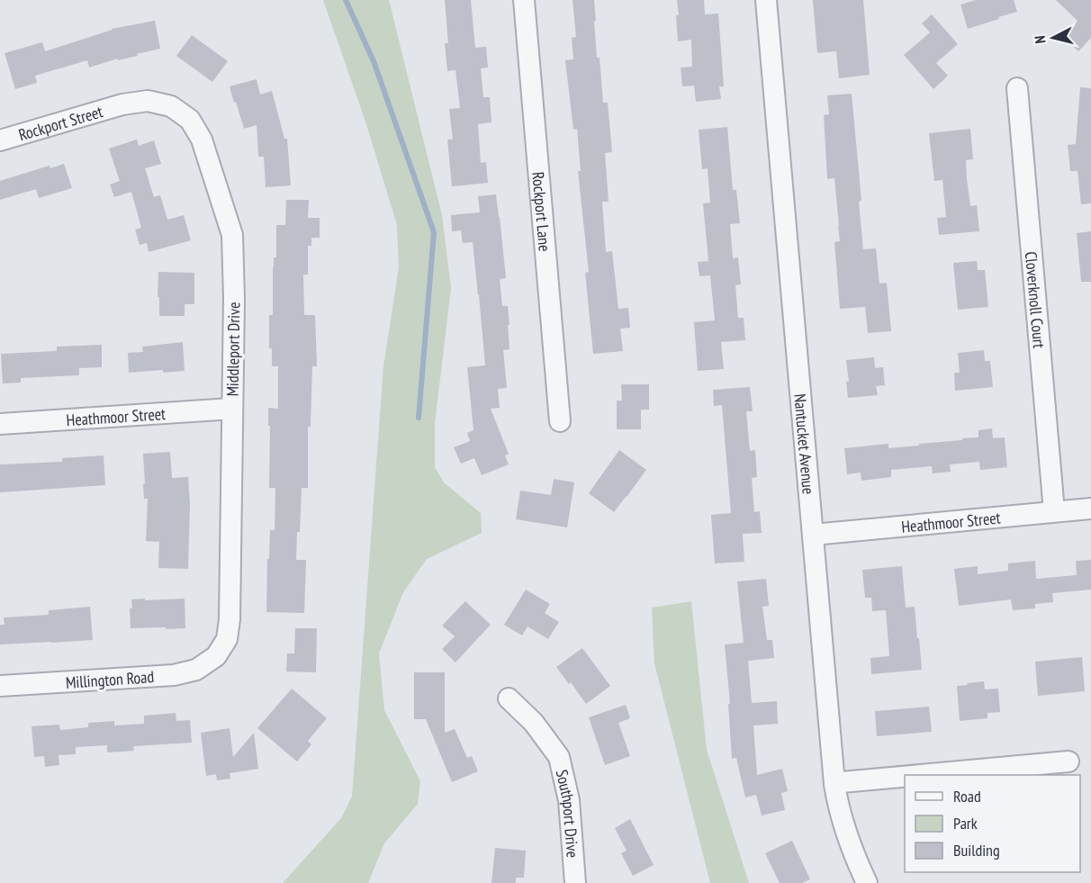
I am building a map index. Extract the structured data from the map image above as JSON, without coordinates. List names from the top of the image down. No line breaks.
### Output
{"streets":{"street":["Rockport Street","Rockport Lane","Cloverknoll Court","Middleport Drive","Heathmoor Street","Nantucket Avenue","Millington Road","Southport Drive"]},"crossings":[["Rockport Street","Middleport Drive"],["Cloverknoll Court","Heathmoor Street"],["Middleport Drive","Heathmoor Street"],["Middleport Drive","Millington Road"],["Heathmoor Street","Nantucket Avenue"]],"legend":["Road","Park","Building"],"north":"left"}
